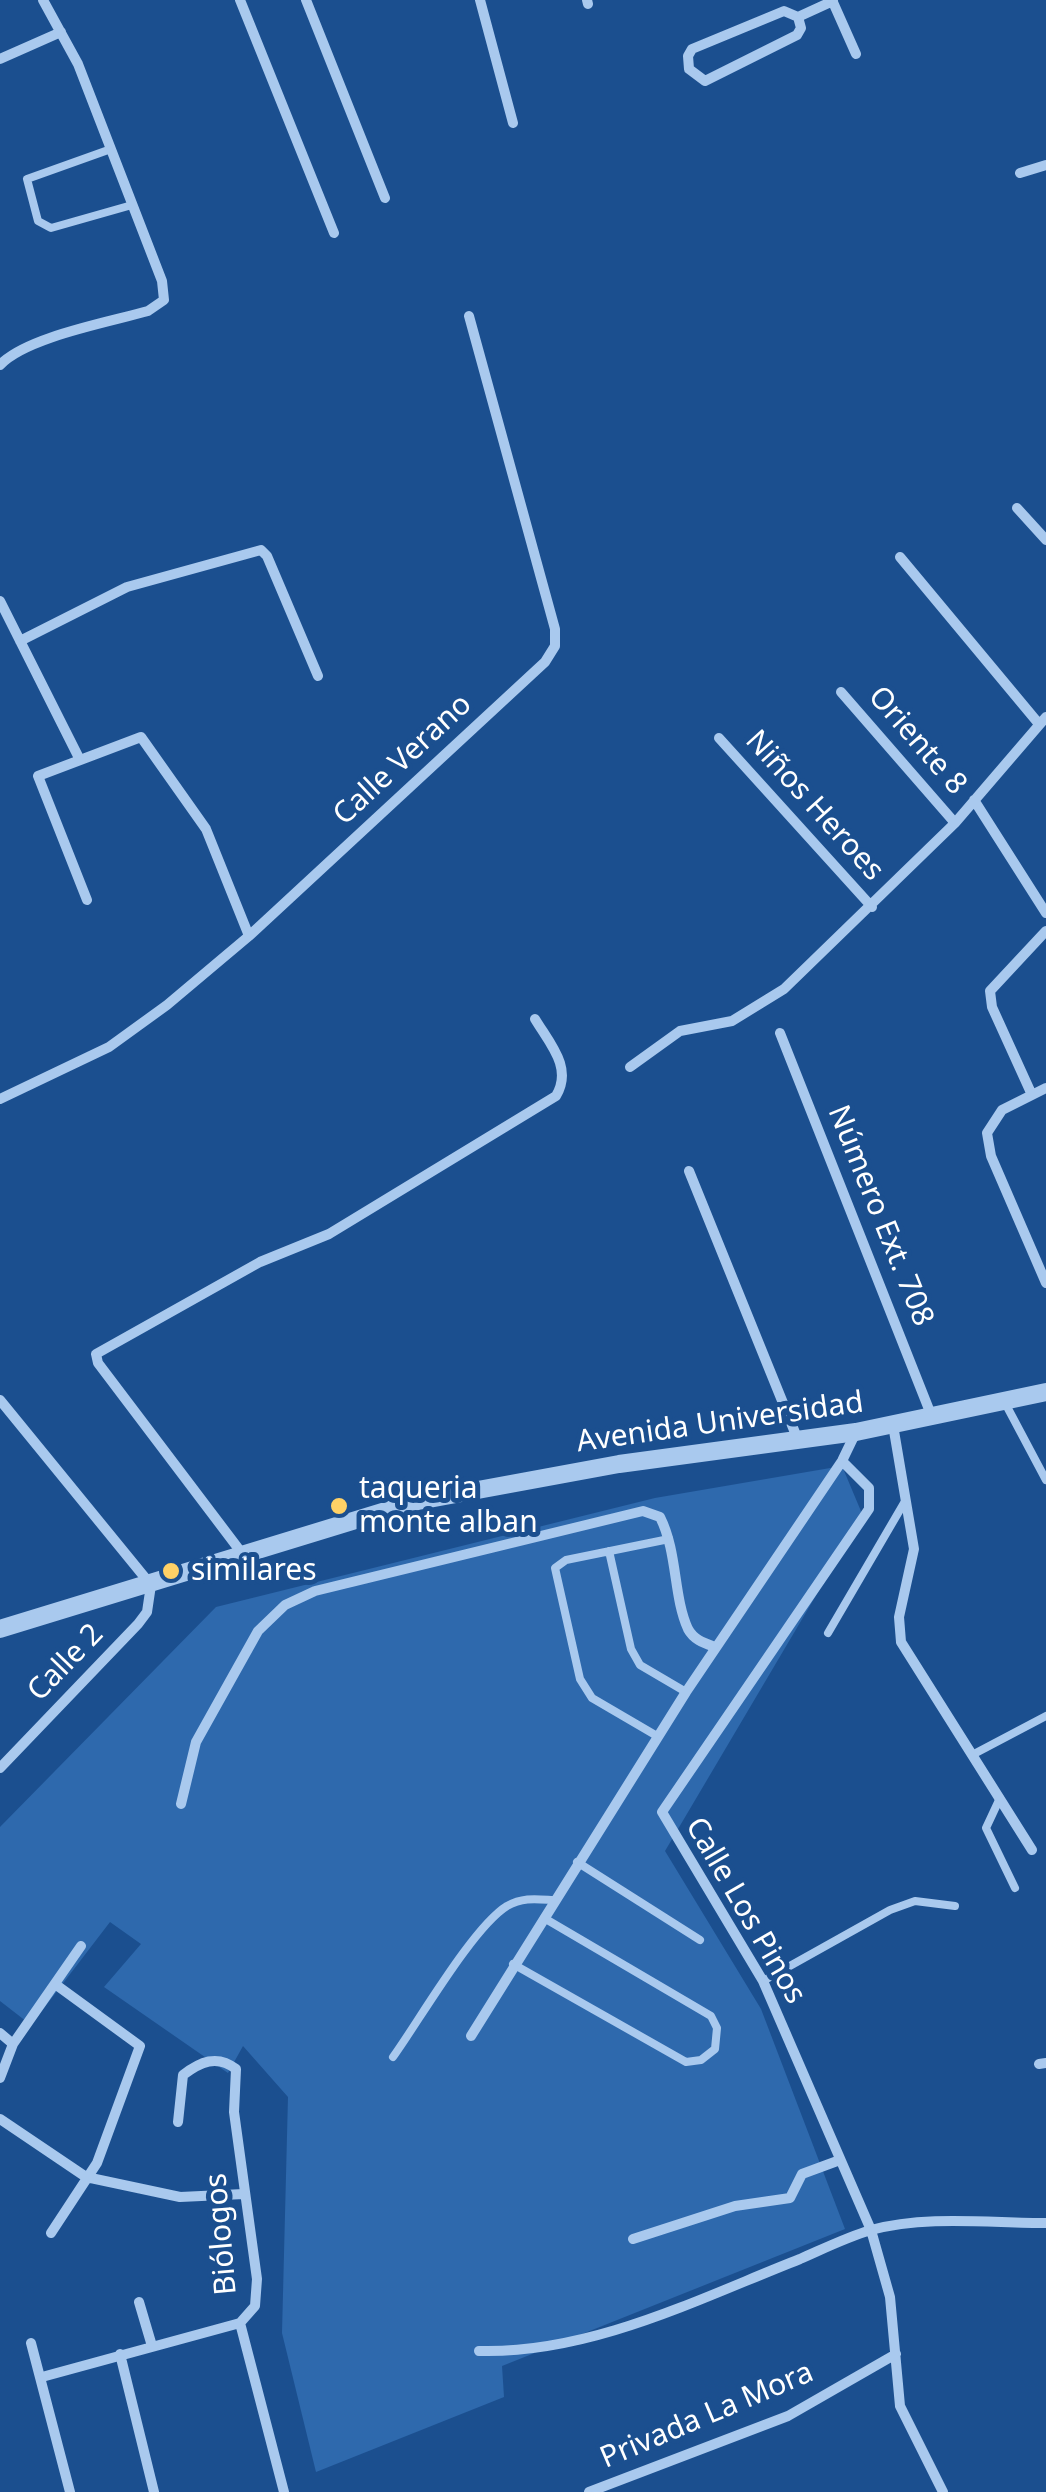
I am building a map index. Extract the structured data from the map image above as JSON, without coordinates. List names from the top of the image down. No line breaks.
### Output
{"streets":{"street":["Oriente 8","Calle Verano","Niños Heroes","Número Ext. 708","Avenida Universidad","Calle 2","Calle Los Pinos","Biólogos","Privada La Mora"]},"crossings":[["Número Ext. 708","Avenida Universidad"],["Avenida Universidad","Calle 2"],["Calle Los Pinos","Privada La Mora"]],"places":["taqueria monte alban","similares"]}
